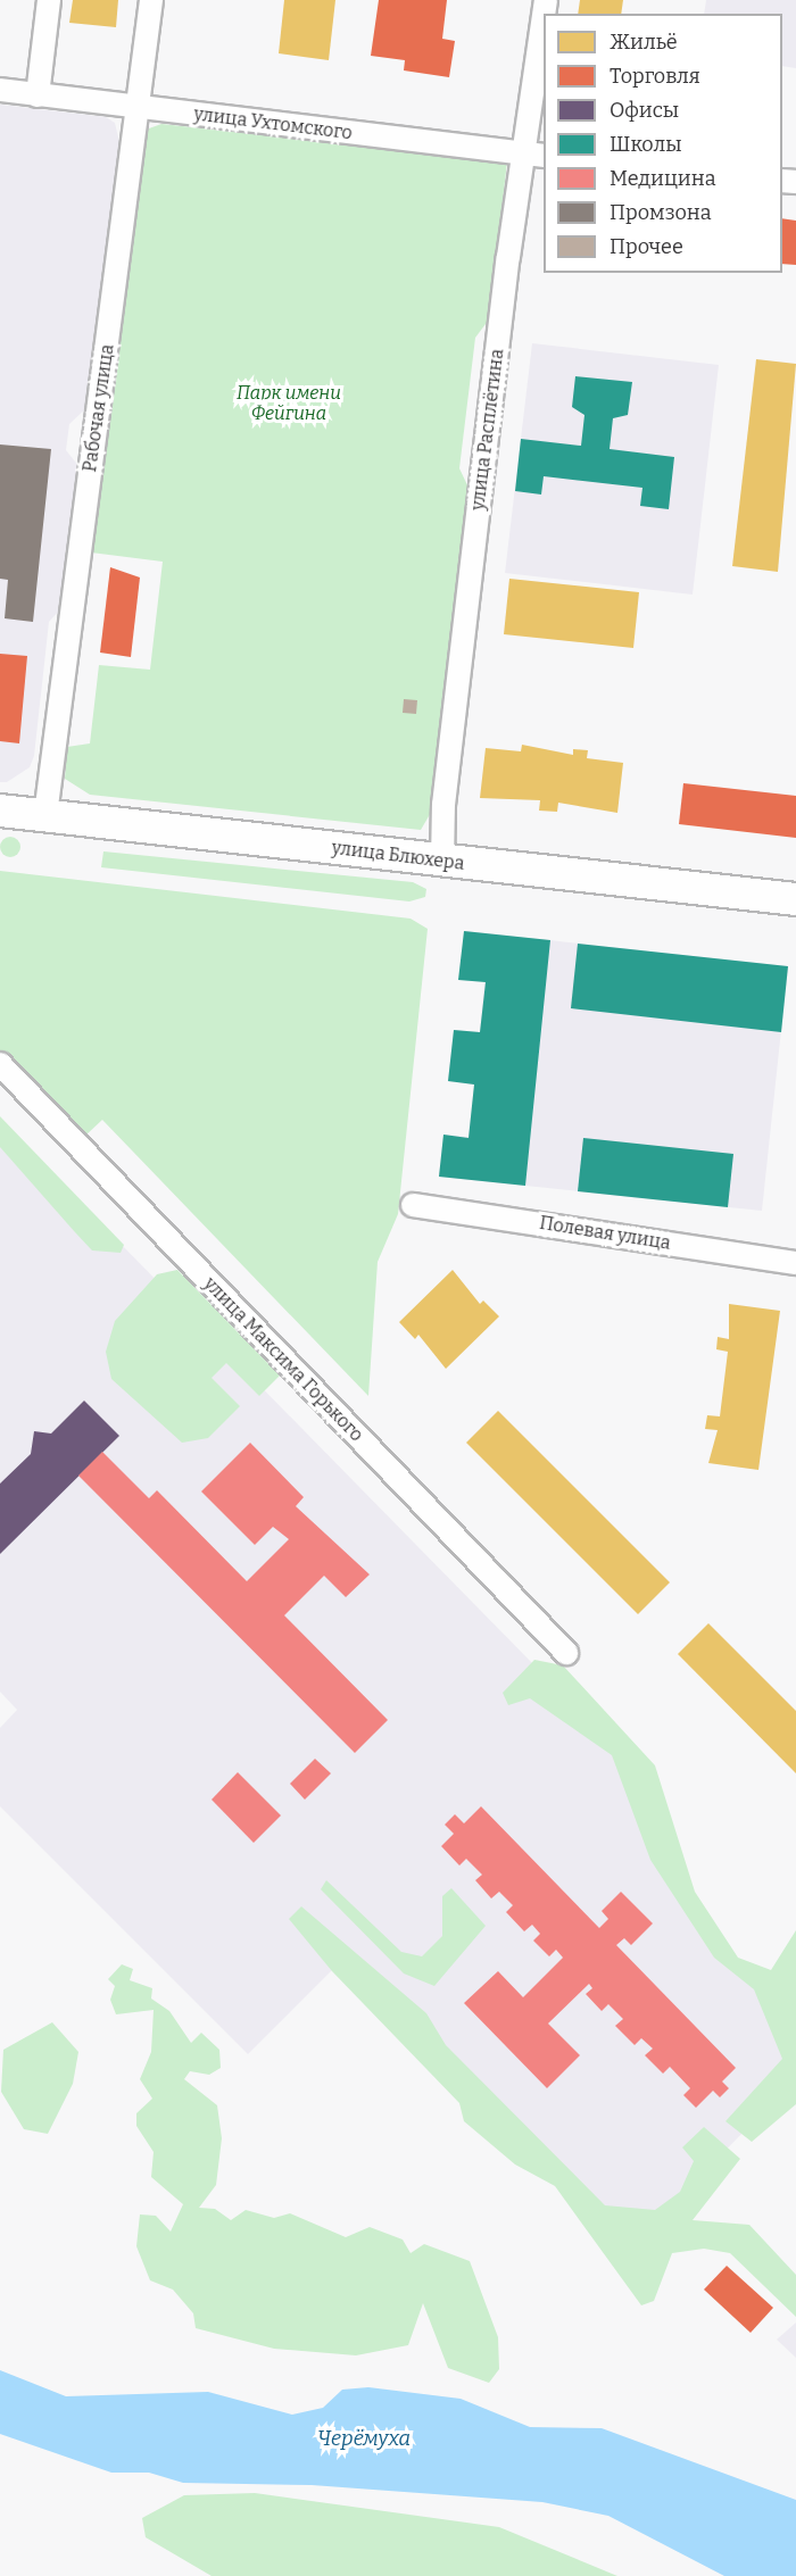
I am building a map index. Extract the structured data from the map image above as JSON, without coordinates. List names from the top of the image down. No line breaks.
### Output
{"streets":{"street":["улица Ухтомского","Рабочая улица","улица Расплётина","улица Блюхера","Полевая улица","улица Максима Горького"]},"crossings":[["улица Ухтомского","Рабочая улица"],["улица Ухтомского","улица Расплётина"],["Рабочая улица","улица Блюхера"],["улица Расплётина","улица Блюхера"]],"water":["Черёмуха"],"parks":["Парк имени Фейгина"],"legend":["Жильё","Торговля","Офисы","Школы","Медицина","Промзона","Прочее"]}
